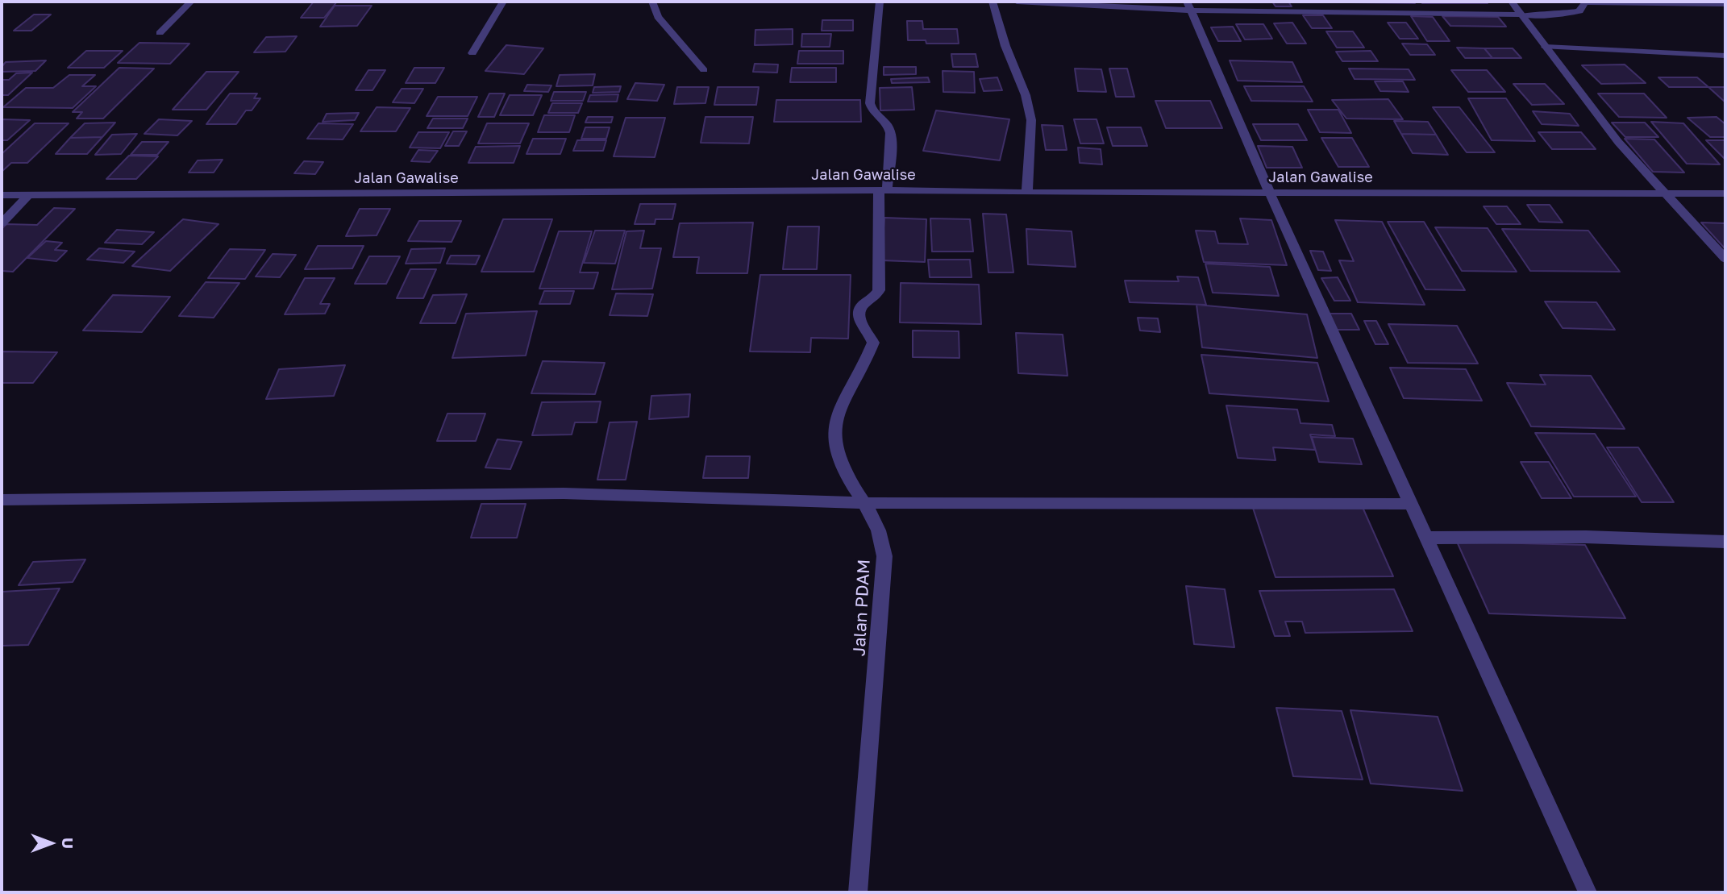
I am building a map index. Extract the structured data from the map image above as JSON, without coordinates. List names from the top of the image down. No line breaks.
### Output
{"streets":{"street":["Jalan Gawalise","Jalan PDAM"]},"crossings":[["Jalan Gawalise","Jalan PDAM"]],"north":"right"}
